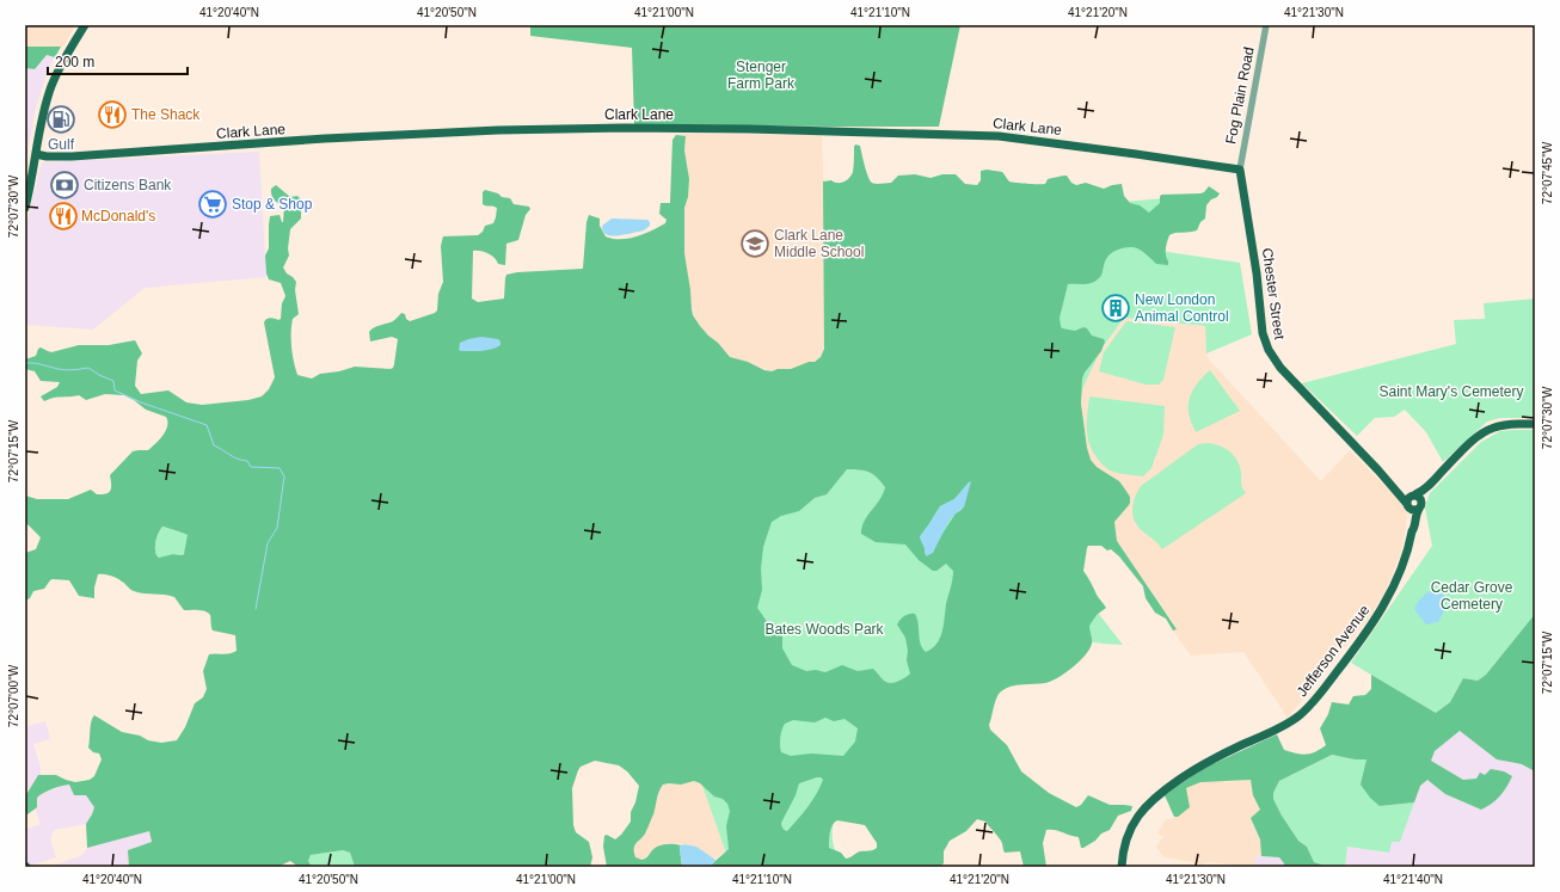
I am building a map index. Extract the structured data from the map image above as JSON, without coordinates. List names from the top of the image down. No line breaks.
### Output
{"streets":{"main road":["Clark Lane","Chester Street","Jefferson Avenue"],"street":["Fog Plain Road"]},"crossings":[["Fog Plain Road","Clark Lane"],["Fog Plain Road","Chester Street"],["Clark Lane","Chester Street"],["Chester Street","Jefferson Avenue"]],"parks":["Stenger Farm Park","Saint Mary's Cemetery","Cedar Grove Cemetery","Bates Woods Park"],"places":{"restaurant":["The Shack","McDonald's"],"fuel station":["Gulf"],"bank":["Citizens Bank"],"supermarket":["Stop & Shop"],"school or university":["Clark Lane Middle School"],"building":["New London Animal Control"]},"scale_bar":"200 m","coordinates":["41°20'40\"N","41°20'50\"N","41°21'00\"N","41°21'10\"N","41°21'20\"N","41°21'30\"N","72°07'45\"W","72°07'30\"W","72°07'15\"W","72°07'00\"W","41°21'40\"N"]}
